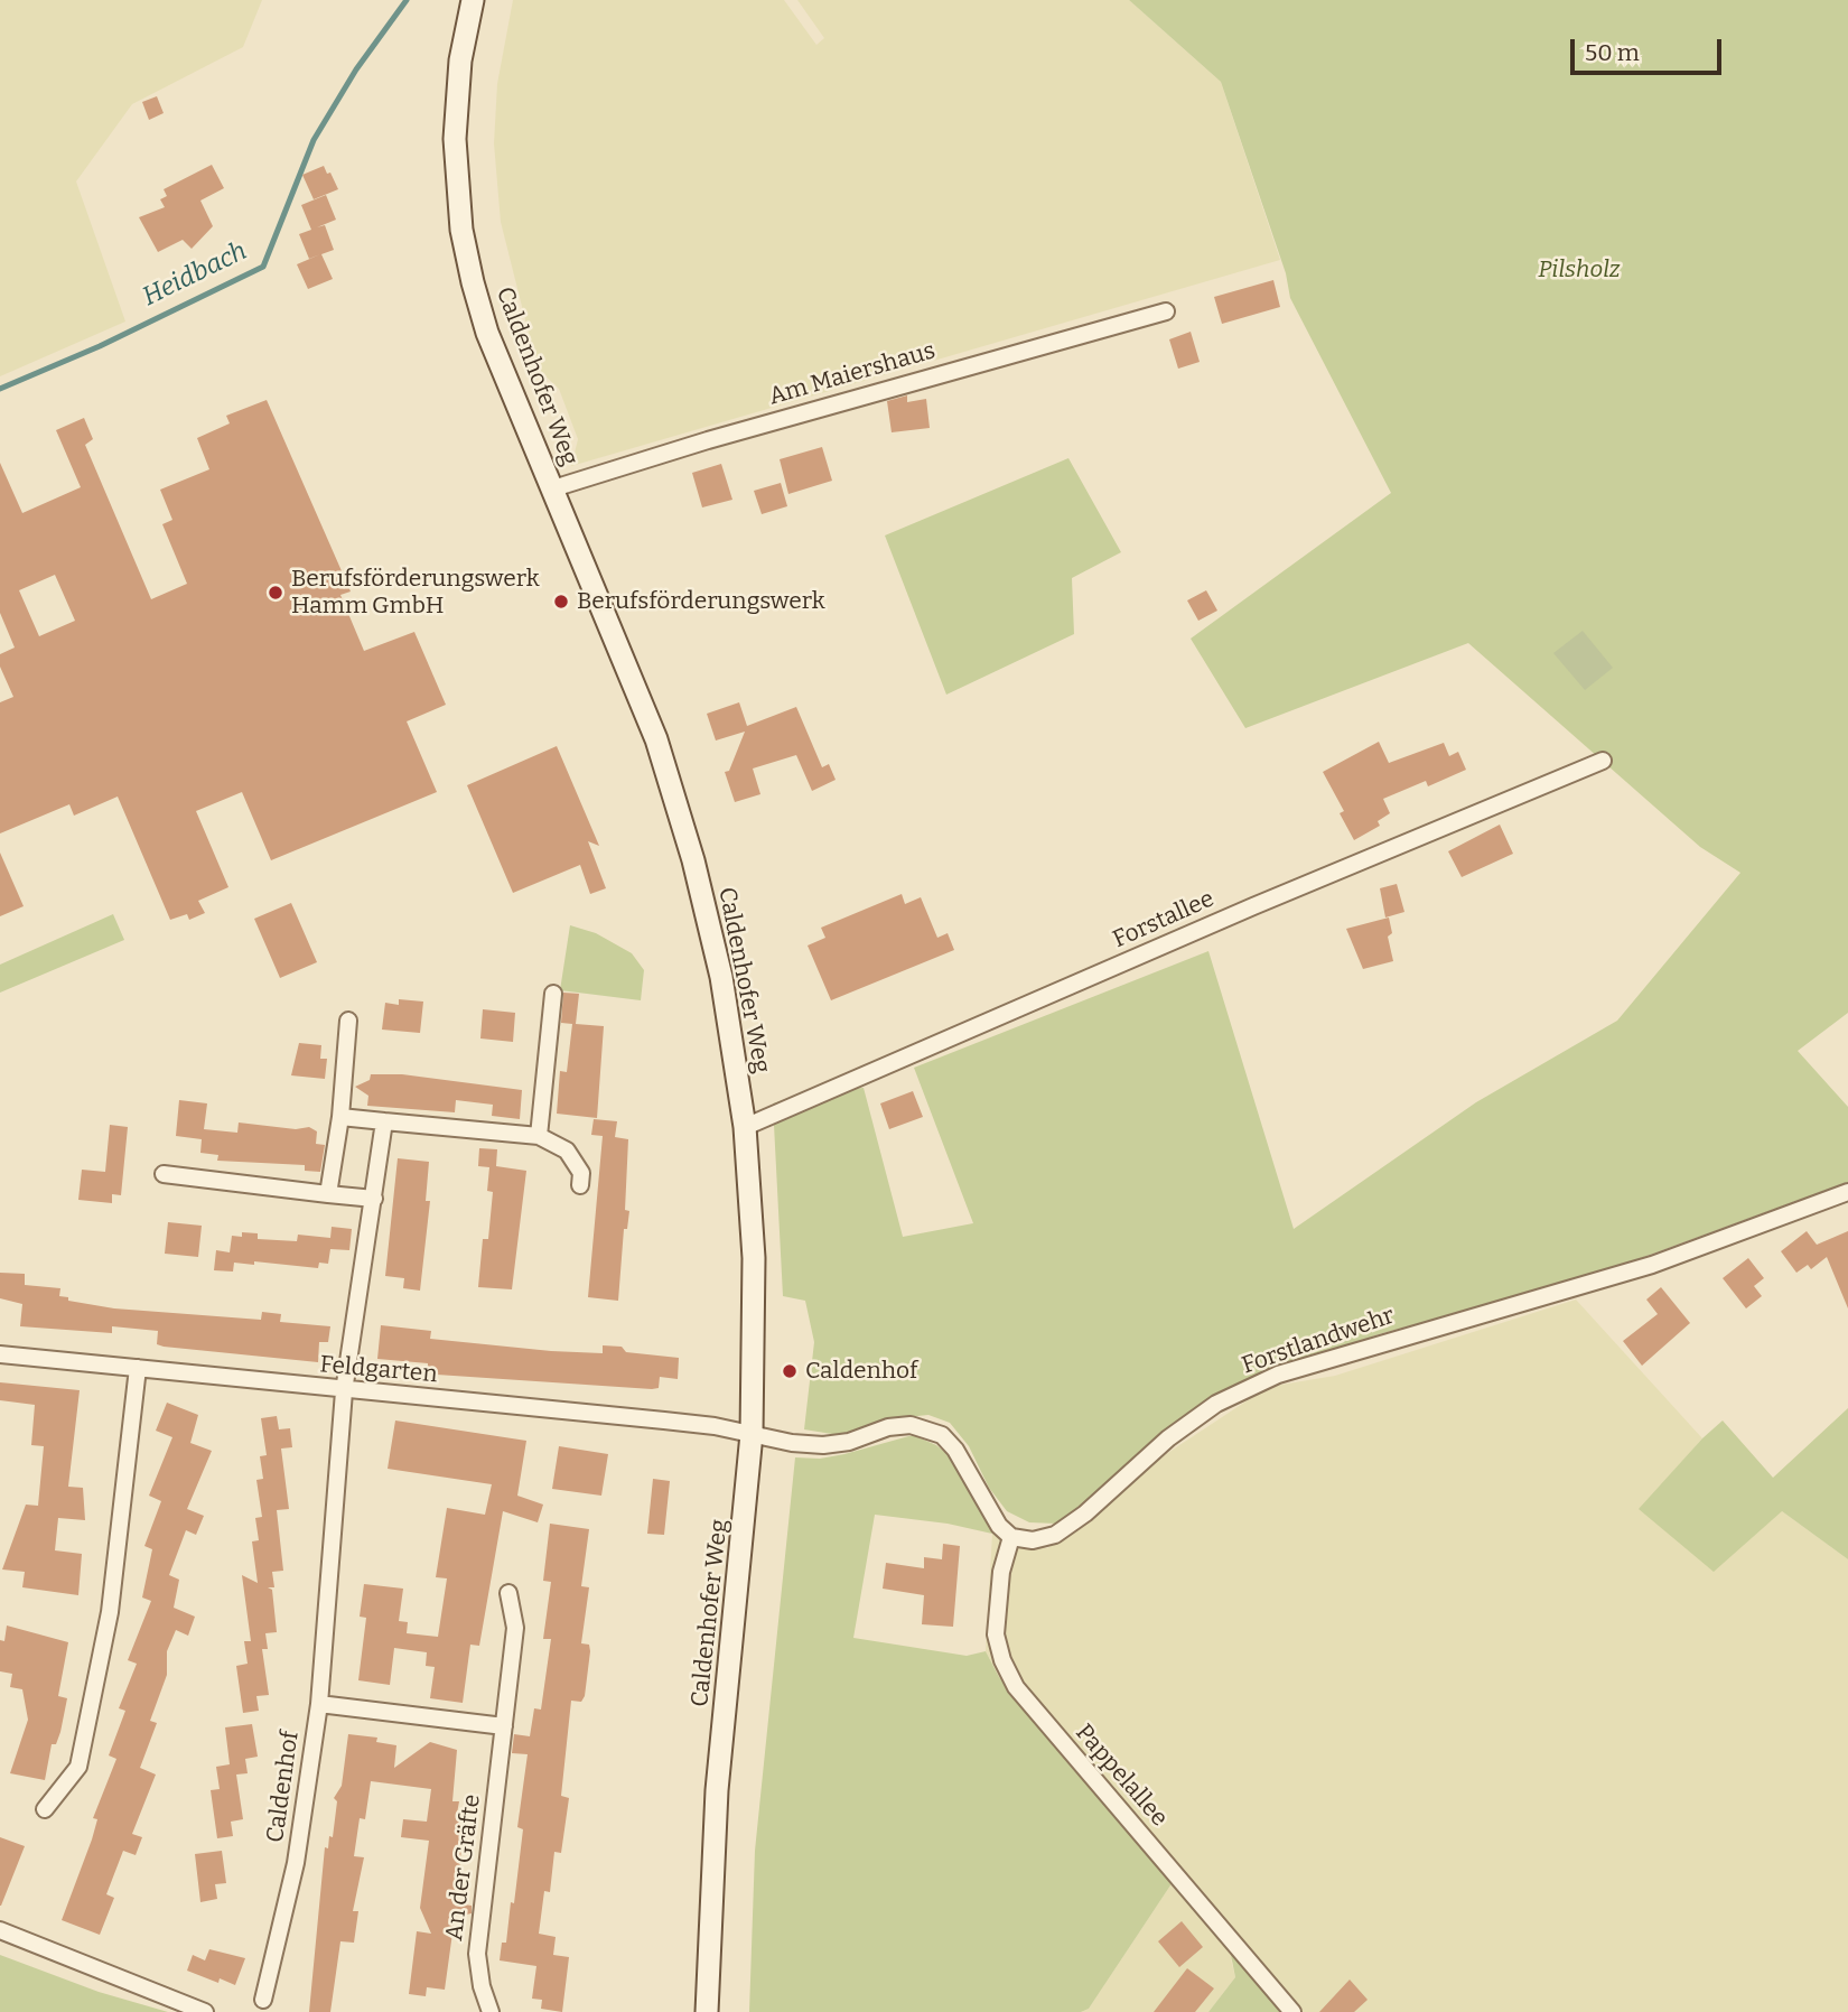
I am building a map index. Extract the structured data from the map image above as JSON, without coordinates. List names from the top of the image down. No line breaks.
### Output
{"streets":{"main road":["Caldenhofer Weg"],"street":["Am Maiershaus","Forstallee","Forstlandwehr","Feldgarten","Pappelallee","Caldenhof","An der Gräfte"]},"crossings":[["Am Maiershaus","Caldenhofer Weg"],["Caldenhofer Weg","Forstallee"],["Caldenhofer Weg","Feldgarten"],["Forstlandwehr","Pappelallee"],["Feldgarten","Caldenhof"]],"water":["Heidbach"],"parks":["Pilsholz"],"places":["Berufsförderungswerk Hamm GmbH","Berufsförderungswerk","Caldenhof"],"scale_bar":"50 m"}
